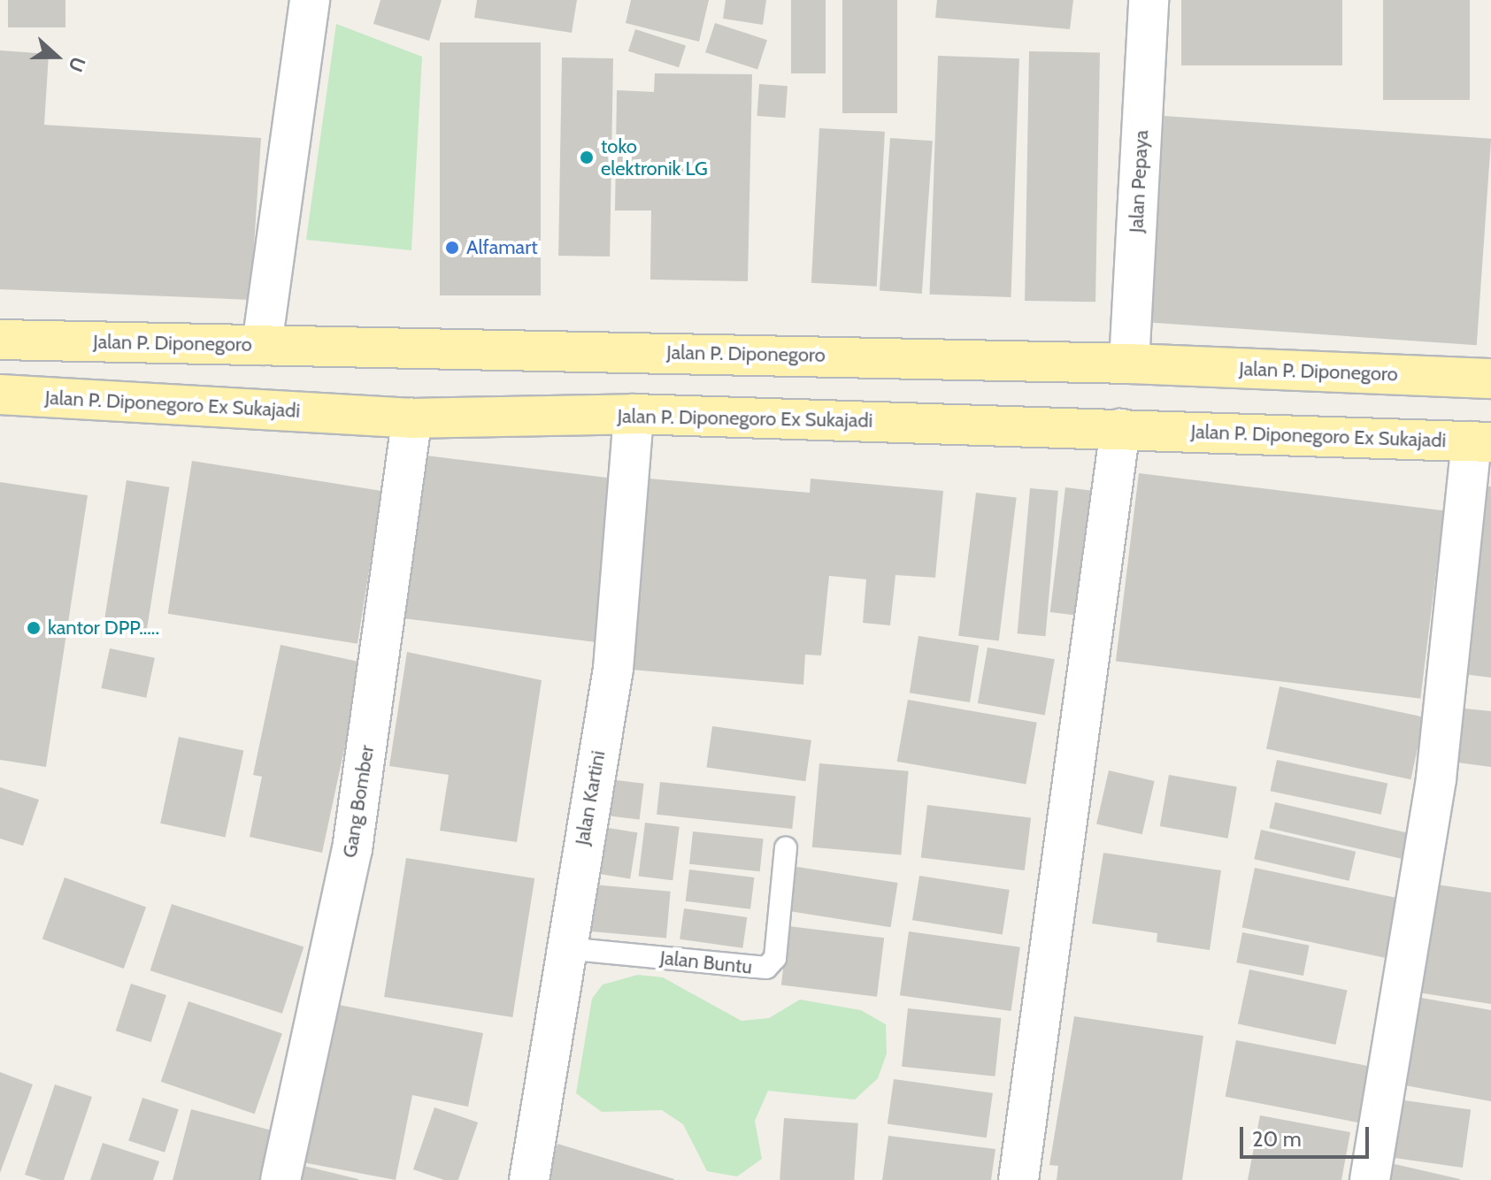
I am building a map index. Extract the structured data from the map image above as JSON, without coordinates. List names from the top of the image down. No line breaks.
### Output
{"streets":{"main road":["Jalan P. Diponegoro","Jalan P. Diponegoro Ex Sukajadi"],"street":["Jalan Pepaya","Jalan Kartini","Gang Bomber"],"lane":["Jalan Buntu"]},"crossings":[["Jalan Pepaya","Jalan P. Diponegoro"],["Jalan P. Diponegoro Ex Sukajadi","Jalan Kartini"],["Jalan P. Diponegoro Ex Sukajadi","Gang Bomber"],["Jalan Kartini","Jalan Buntu"]],"places":["toko elektronik LG","Alfamart","kantor DPP....."],"scale_bar":"20 m","north":"right"}
